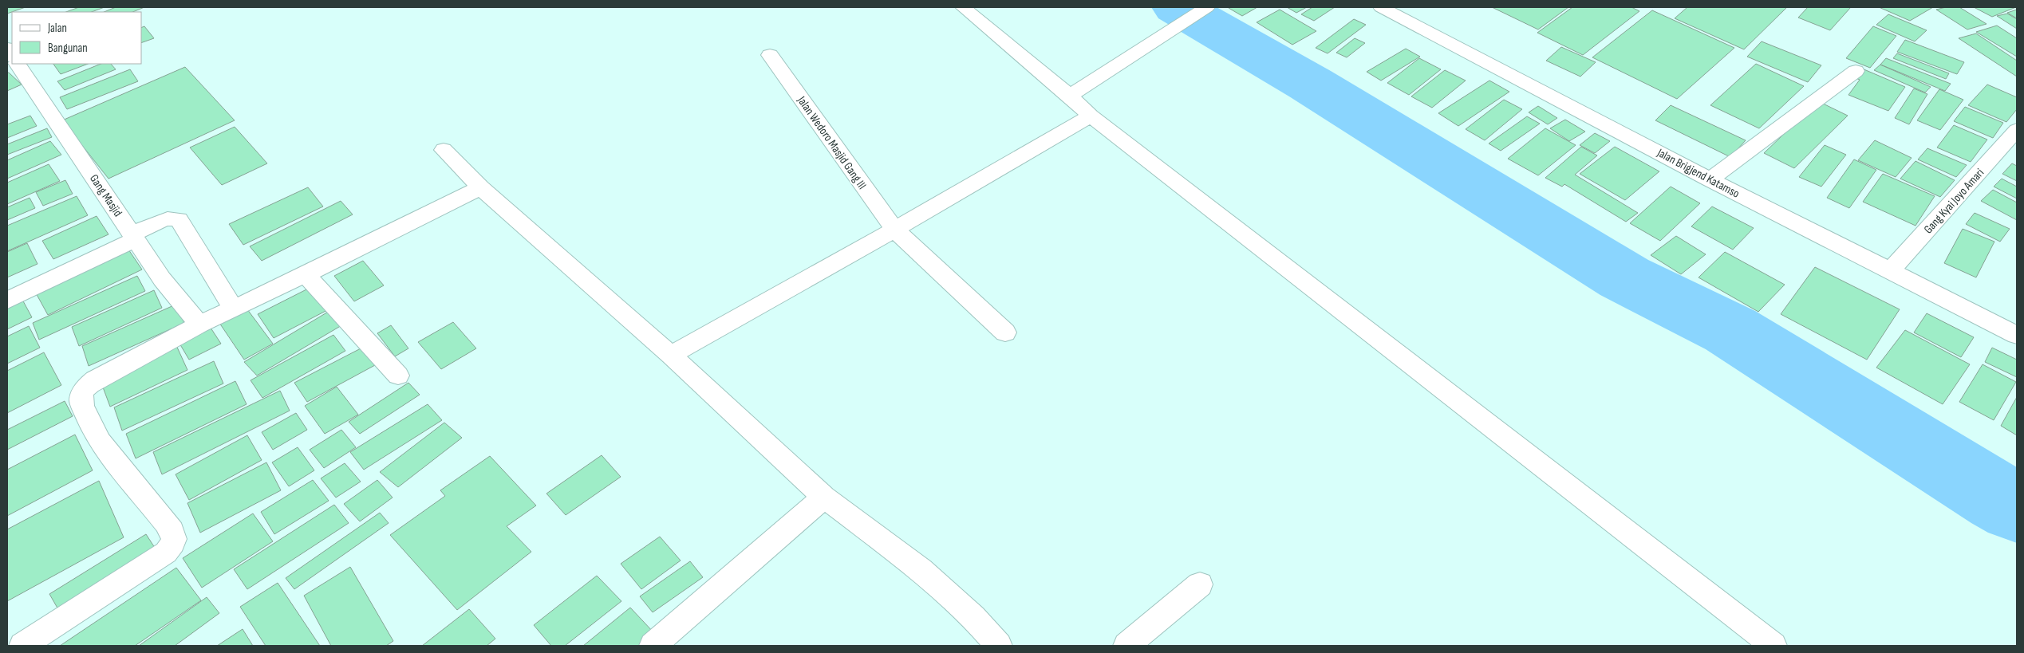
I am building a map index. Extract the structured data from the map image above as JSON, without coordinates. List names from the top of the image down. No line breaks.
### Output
{"streets":{"street":["Jalan Wedoro Masjid Gang III","Jalan Brigjend Katamso","Gang Masjid","Gang Kyai Joyo Amari"]},"crossings":[["Jalan Brigjend Katamso","Gang Kyai Joyo Amari"]],"legend":["Jalan","Bangunan"]}
